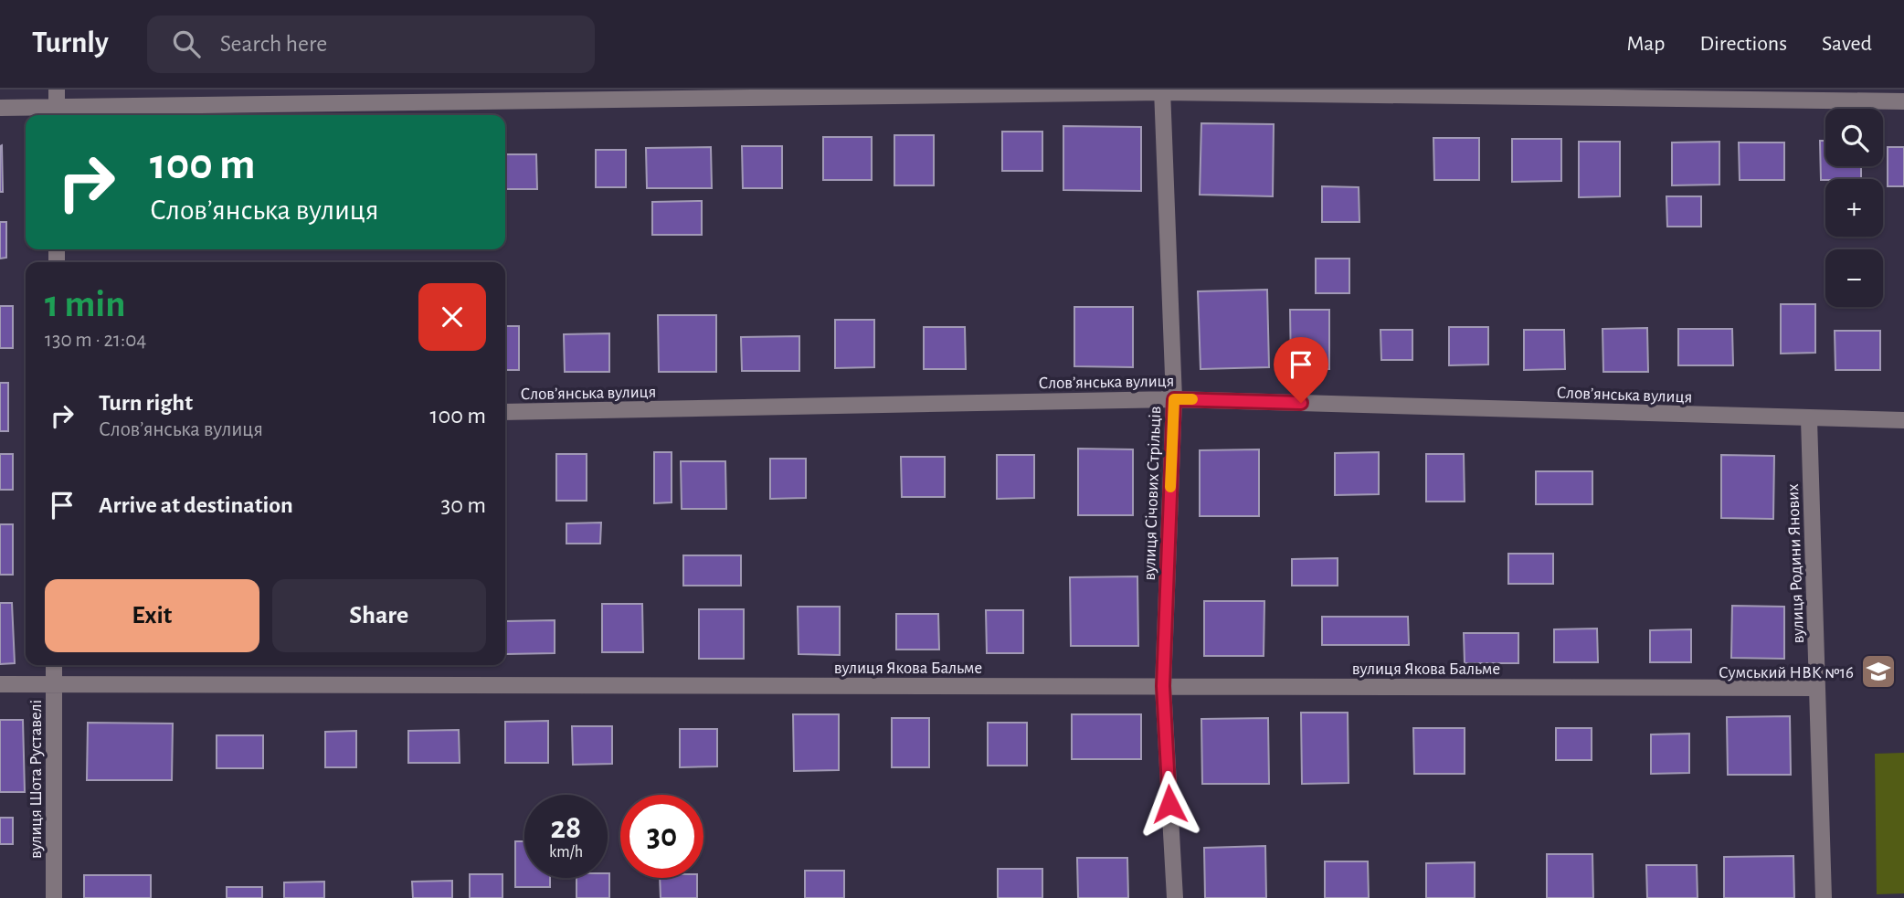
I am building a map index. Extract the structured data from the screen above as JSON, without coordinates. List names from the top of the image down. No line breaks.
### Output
{"streets":{"street":["Словʼянська вулиця","вулиця Січових Стрільців","вулиця Родини Янових","вулиця Якова Бальме","вулиця Шота Руставелі"]},"crossings":[["Словʼянська вулиця","вулиця Січових Стрільців"],["Словʼянська вулиця","вулиця Родини Янових"],["вулиця Січових Стрільців","вулиця Якова Бальме"],["вулиця Родини Янових","вулиця Якова Бальме"],["вулиця Якова Бальме","вулиця Шота Руставелі"]],"places":{"school or university":["Сумський НВК №16"]},"page":{"header":"Turnly","search":"Search here","nav":["Map","Directions","Saved"],"map_buttons":["+","−"],"turn":["100 m","Словʼянська вулиця"],"heading":["1 min","130 m · 21:04"],"list":[{"name":"Turn right","note":"Словʼянська вулиця","value":"100 m"},{"name":"Arrive at destination","value":"30 m"}],"buttons":["Exit","Share"],"speed":"28 km/h","limit":"30"}}
